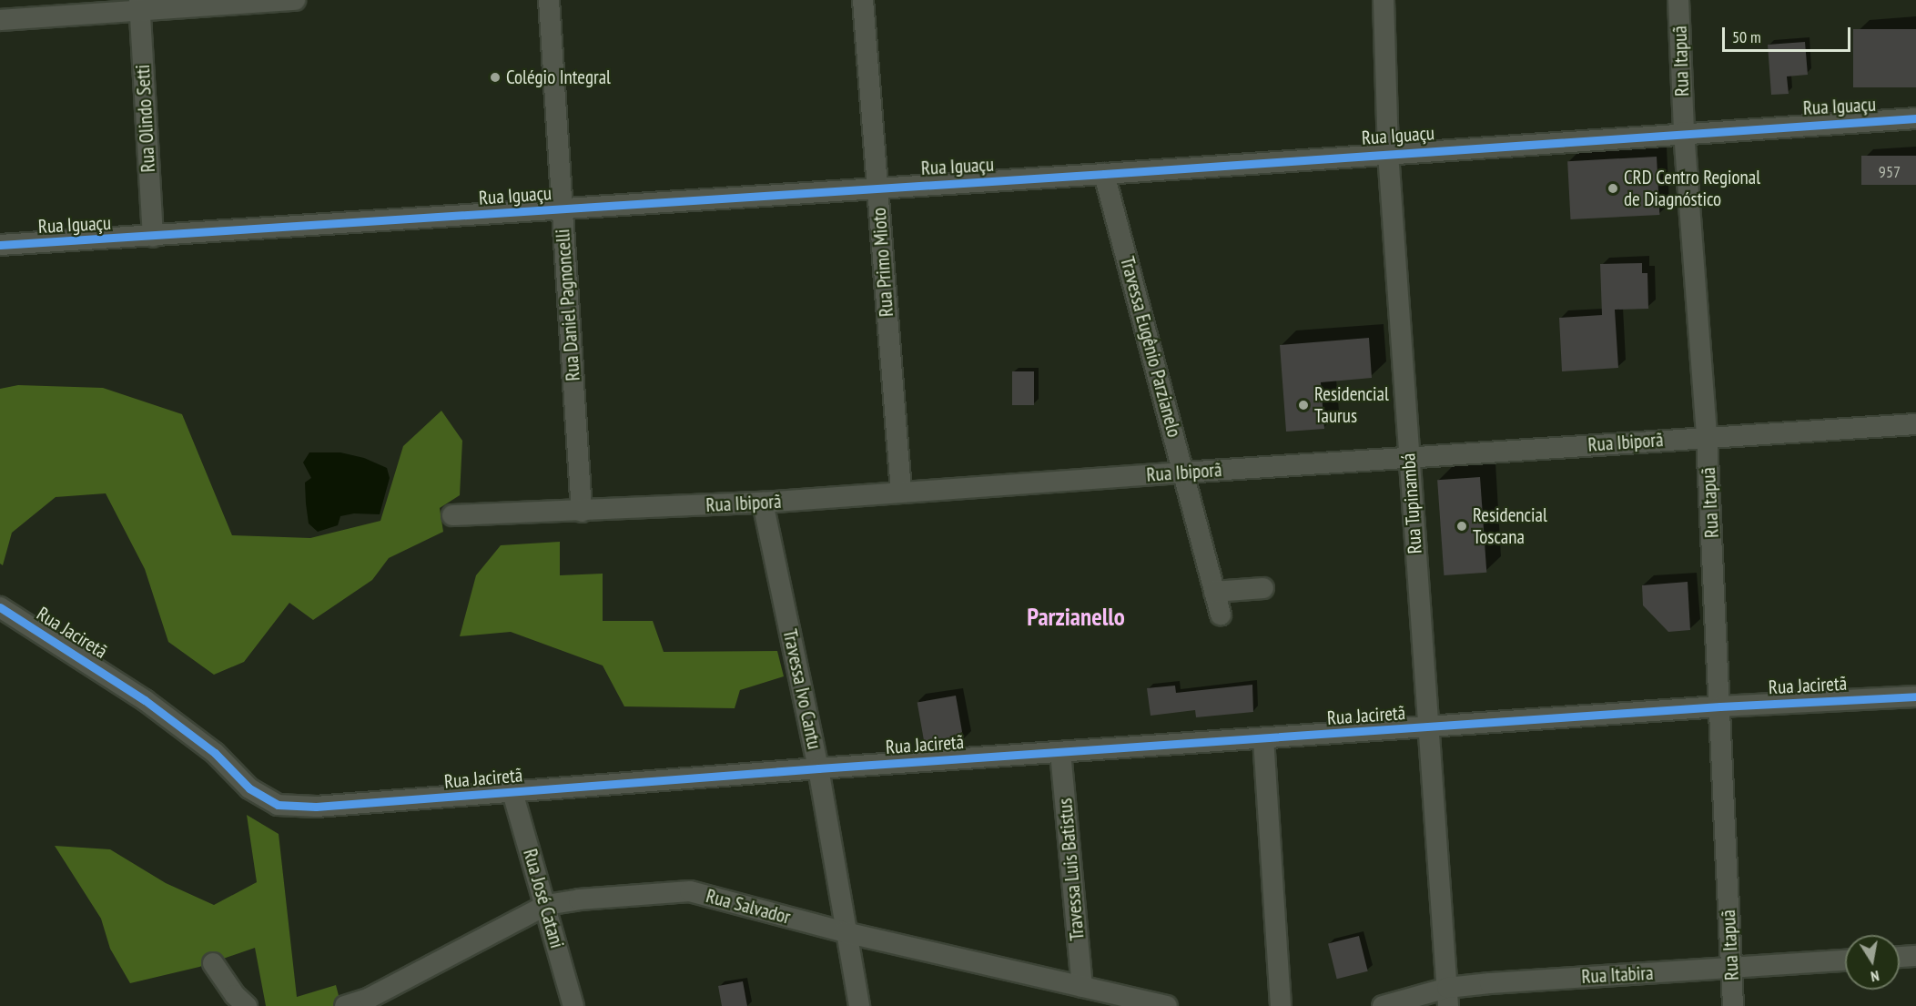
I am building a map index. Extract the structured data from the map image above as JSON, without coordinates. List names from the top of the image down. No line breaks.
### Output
{"streets":{"street":["Rua Itapuã","Rua Iguaçu","Rua Olindo Setti","Rua Primo Mioto","Rua Daniel Pagnoncelli","Travessa Eugênio Parzianelo","Rua Ibiporã","Rua Tupinambá","Rua Jaciretã","Travessa Ivo Cantu","Travessa Luis Batistus","Rua José Catani","Rua Salvador","Rua Itabira"]},"crossings":[["Rua Itapuã","Rua Iguaçu"],["Rua Itapuã","Rua Ibiporã"],["Rua Itapuã","Rua Jaciretã"],["Rua Itapuã","Rua Itabira"],["Rua Iguaçu","Rua Olindo Setti"],["Rua Iguaçu","Rua Primo Mioto"],["Rua Iguaçu","Rua Daniel Pagnoncelli"],["Rua Iguaçu","Travessa Eugênio Parzianelo"],["Rua Iguaçu","Rua Tupinambá"],["Rua Primo Mioto","Rua Ibiporã"],["Rua Daniel Pagnoncelli","Rua Ibiporã"],["Travessa Eugênio Parzianelo","Rua Ibiporã"],["Rua Ibiporã","Rua Tupinambá"],["Rua Ibiporã","Travessa Ivo Cantu"],["Rua Tupinambá","Rua Jaciretã"],["Rua Tupinambá","Rua Itabira"],["Rua Jaciretã","Travessa Ivo Cantu"],["Rua Jaciretã","Travessa Luis Batistus"],["Rua Jaciretã","Rua José Catani"],["Travessa Ivo Cantu","Rua Salvador"],["Travessa Luis Batistus","Rua Salvador"],["Rua José Catani","Rua Salvador"]],"districts":["Parzianello"],"places":["Colégio Integral","CRD Centro Regional de Diagnóstico","Residencial Taurus","Residencial Toscana"],"house_numbers":["957"],"scale_bar":"50 m","north":"bottom"}
